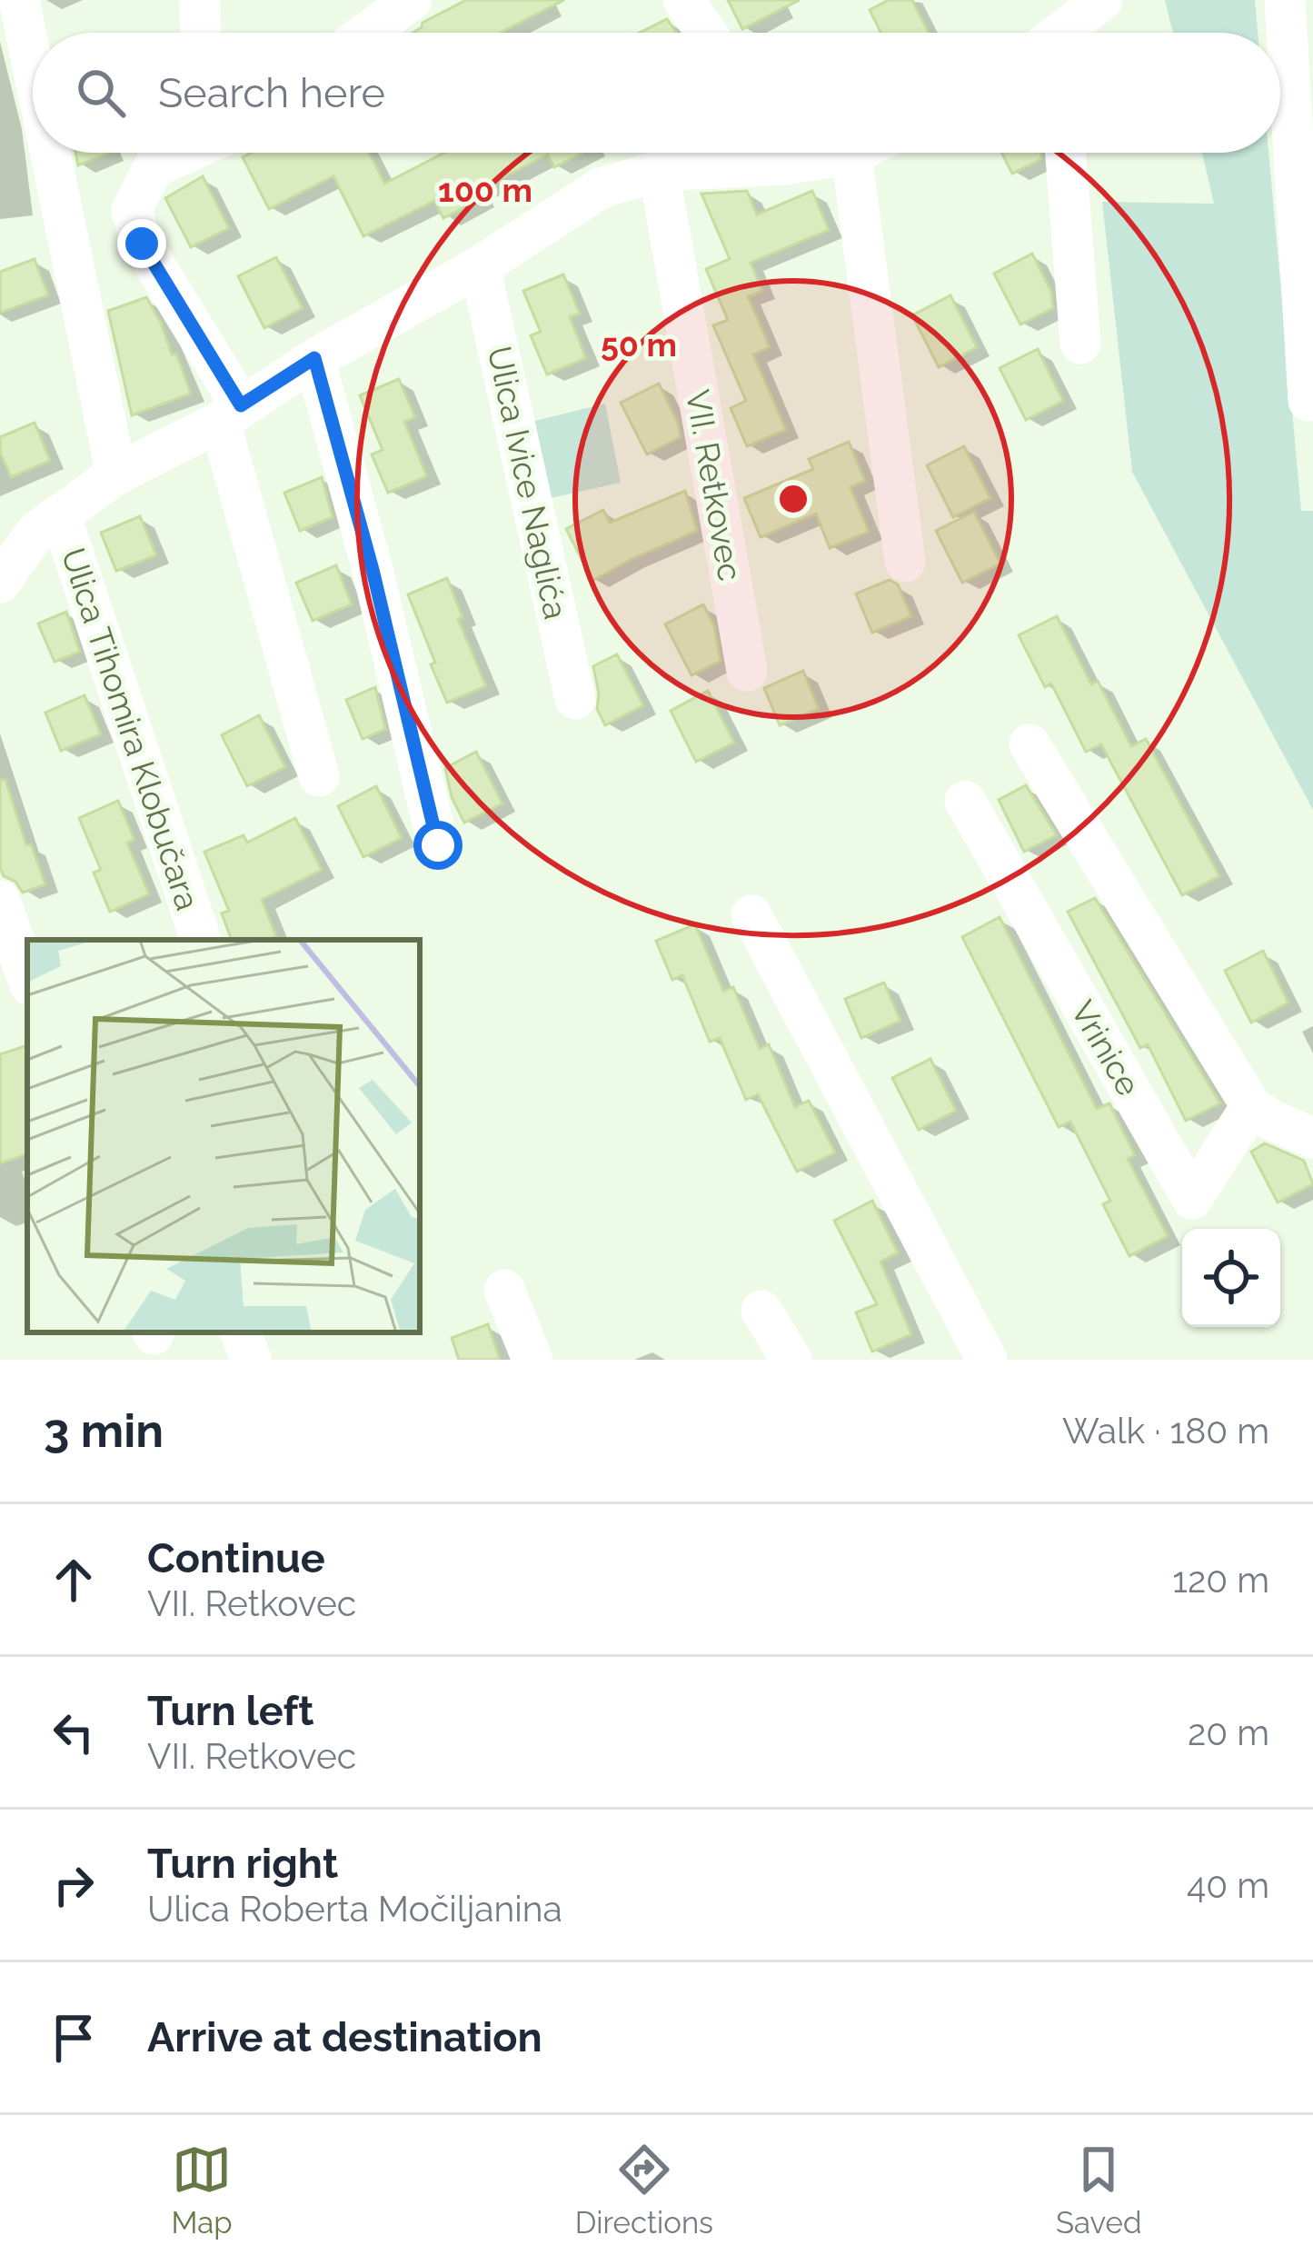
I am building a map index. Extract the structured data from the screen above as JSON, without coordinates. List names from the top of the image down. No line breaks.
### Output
{"streets":{"street":["Ulica Ivice Naglića","VII. Retkovec","Ulica Tihomira Klobučara","Vrinice"]},"page":{"search":"Search here","heading":["3 min","Walk · 180 m"],"list":[["Continue","VII. Retkovec","120 m"],["Turn left","VII. Retkovec","20 m"],["Turn right","Ulica Roberta Močiljanina","40 m"],"Arrive at destination"],"nav":["Map","Directions","Saved"]},"rings":["100 m","50 m"]}
